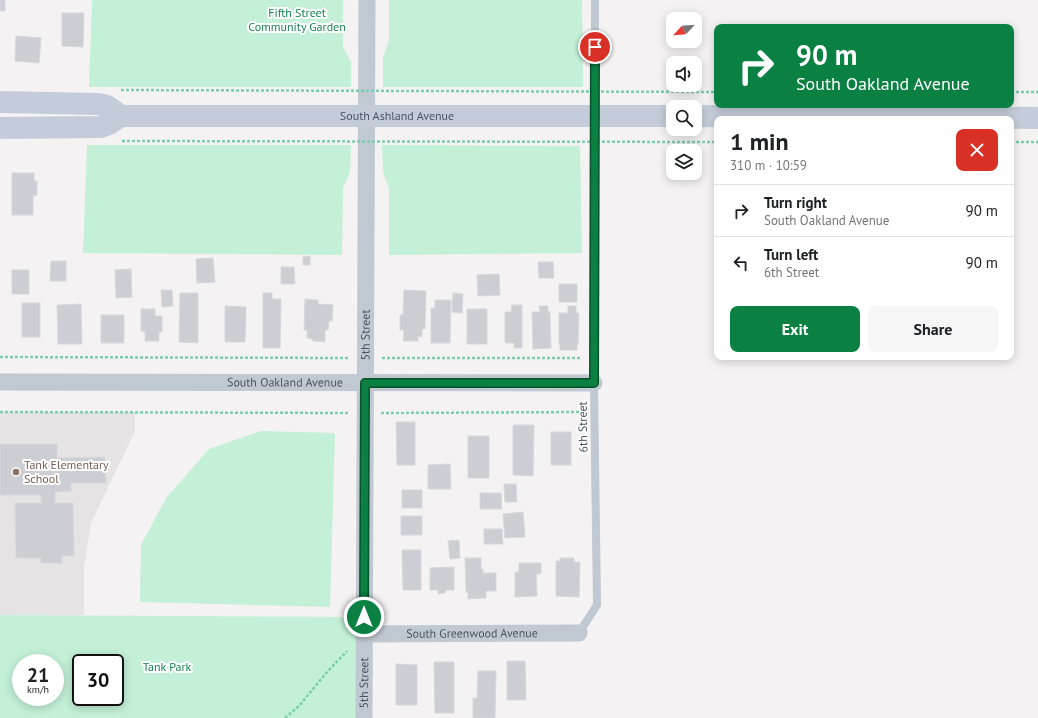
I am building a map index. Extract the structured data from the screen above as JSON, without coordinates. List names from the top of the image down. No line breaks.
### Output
{"streets":{"main road":["South Ashland Avenue"],"street":["5th Street","South Oakland Avenue","South Greenwood Avenue"],"lane":["6th Street"]},"crossings":[["5th Street","South Oakland Avenue"],["5th Street","South Greenwood Avenue"],["South Oakland Avenue","6th Street"],["6th Street","South Greenwood Avenue"]],"parks":["Fifth Street Community Garden","Tank Park"],"places":["Tank Elementary School"],"north":"bottom left","page":{"turn":["90 m","South Oakland Avenue"],"heading":["1 min","310 m · 10:59"],"list":[{"name":"Turn right","note":"South Oakland Avenue","value":"90 m"},{"name":"Turn left","note":"6th Street","value":"90 m"}],"buttons":["Exit","Share"],"speed":"21 km/h","limit":"30"}}
